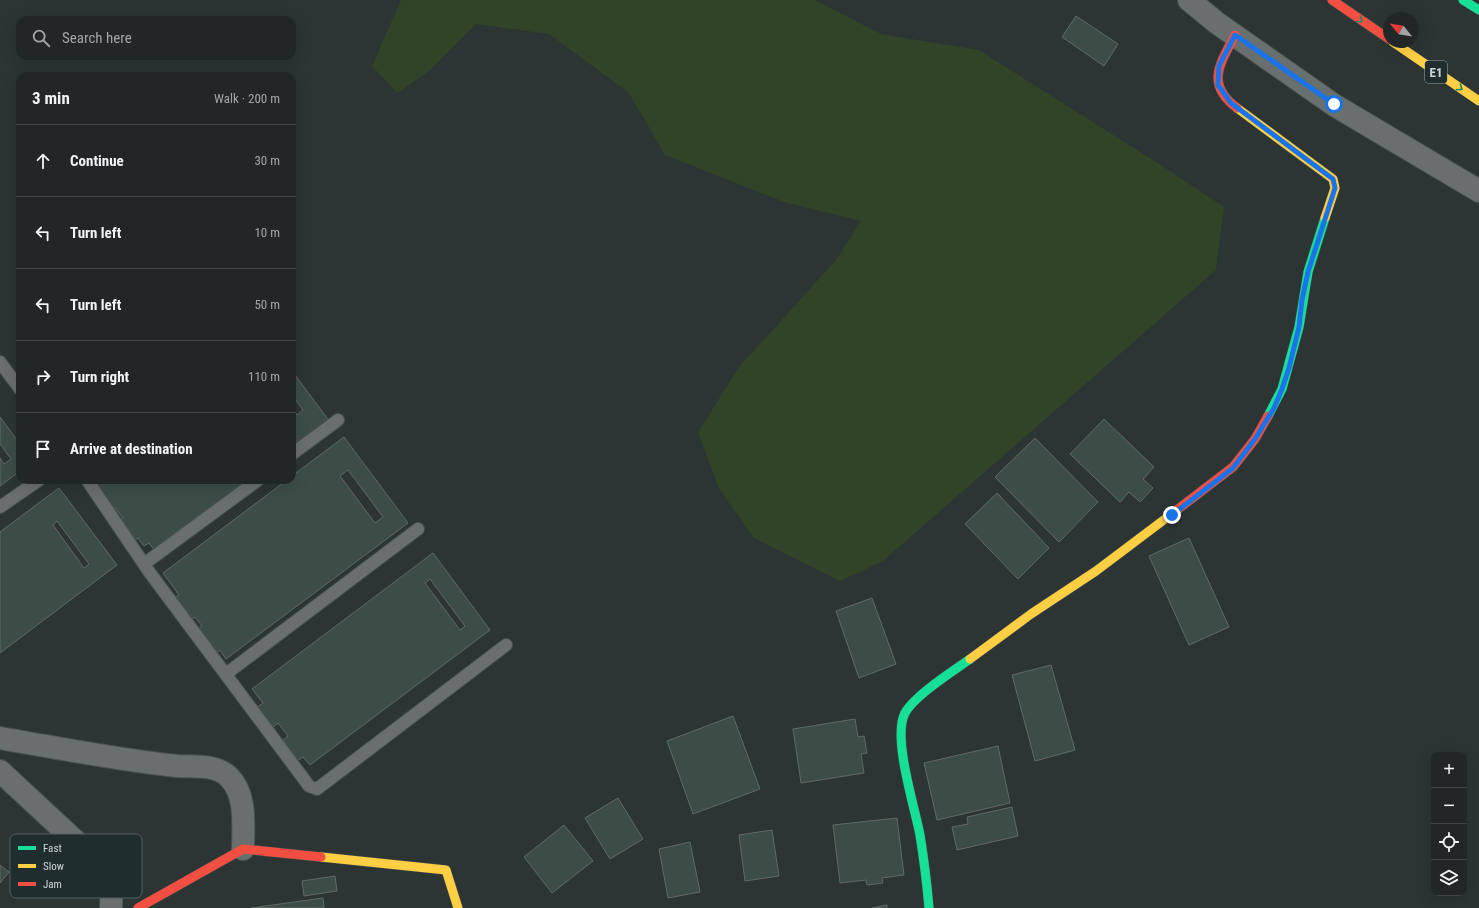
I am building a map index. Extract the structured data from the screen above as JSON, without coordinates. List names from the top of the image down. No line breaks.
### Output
{"streets":{"main road":["E1"]},"legend":["Fast","Slow","Jam"],"north":"top left","page":{"search":"Search here","heading":["3 min","Walk · 200 m"],"list":[["Continue","30 m"],["Turn left","10 m"],["Turn left","50 m"],["Turn right","110 m"],"Arrive at destination"],"map_buttons":["+","−"]}}
